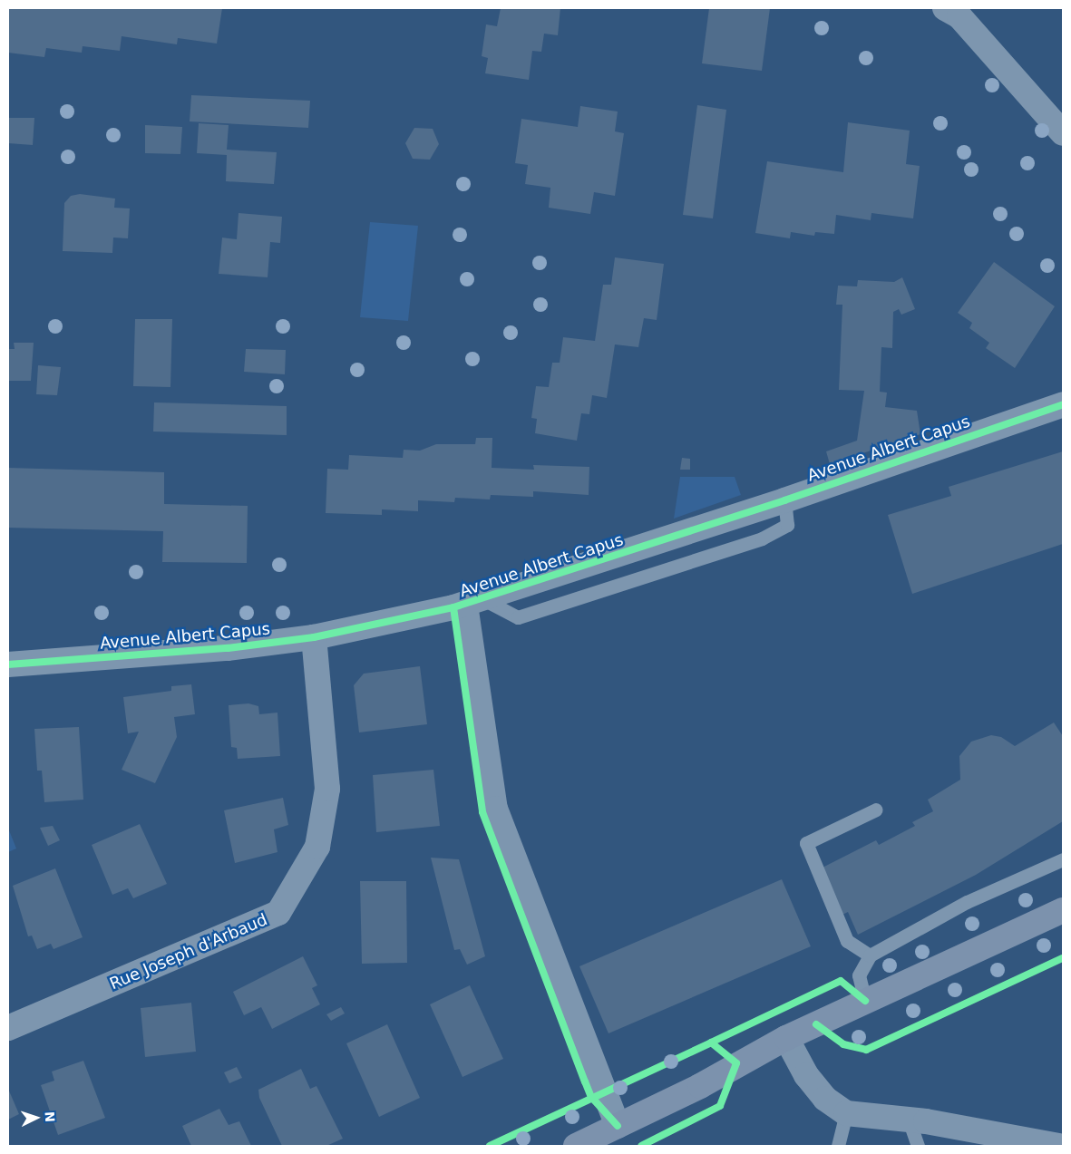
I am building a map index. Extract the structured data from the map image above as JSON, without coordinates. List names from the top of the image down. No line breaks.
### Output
{"streets":{"street":["Avenue Albert Capus","Rue Joseph d'Arbaud"]},"crossings":[["Avenue Albert Capus","Rue Joseph d'Arbaud"]],"north":"right"}
